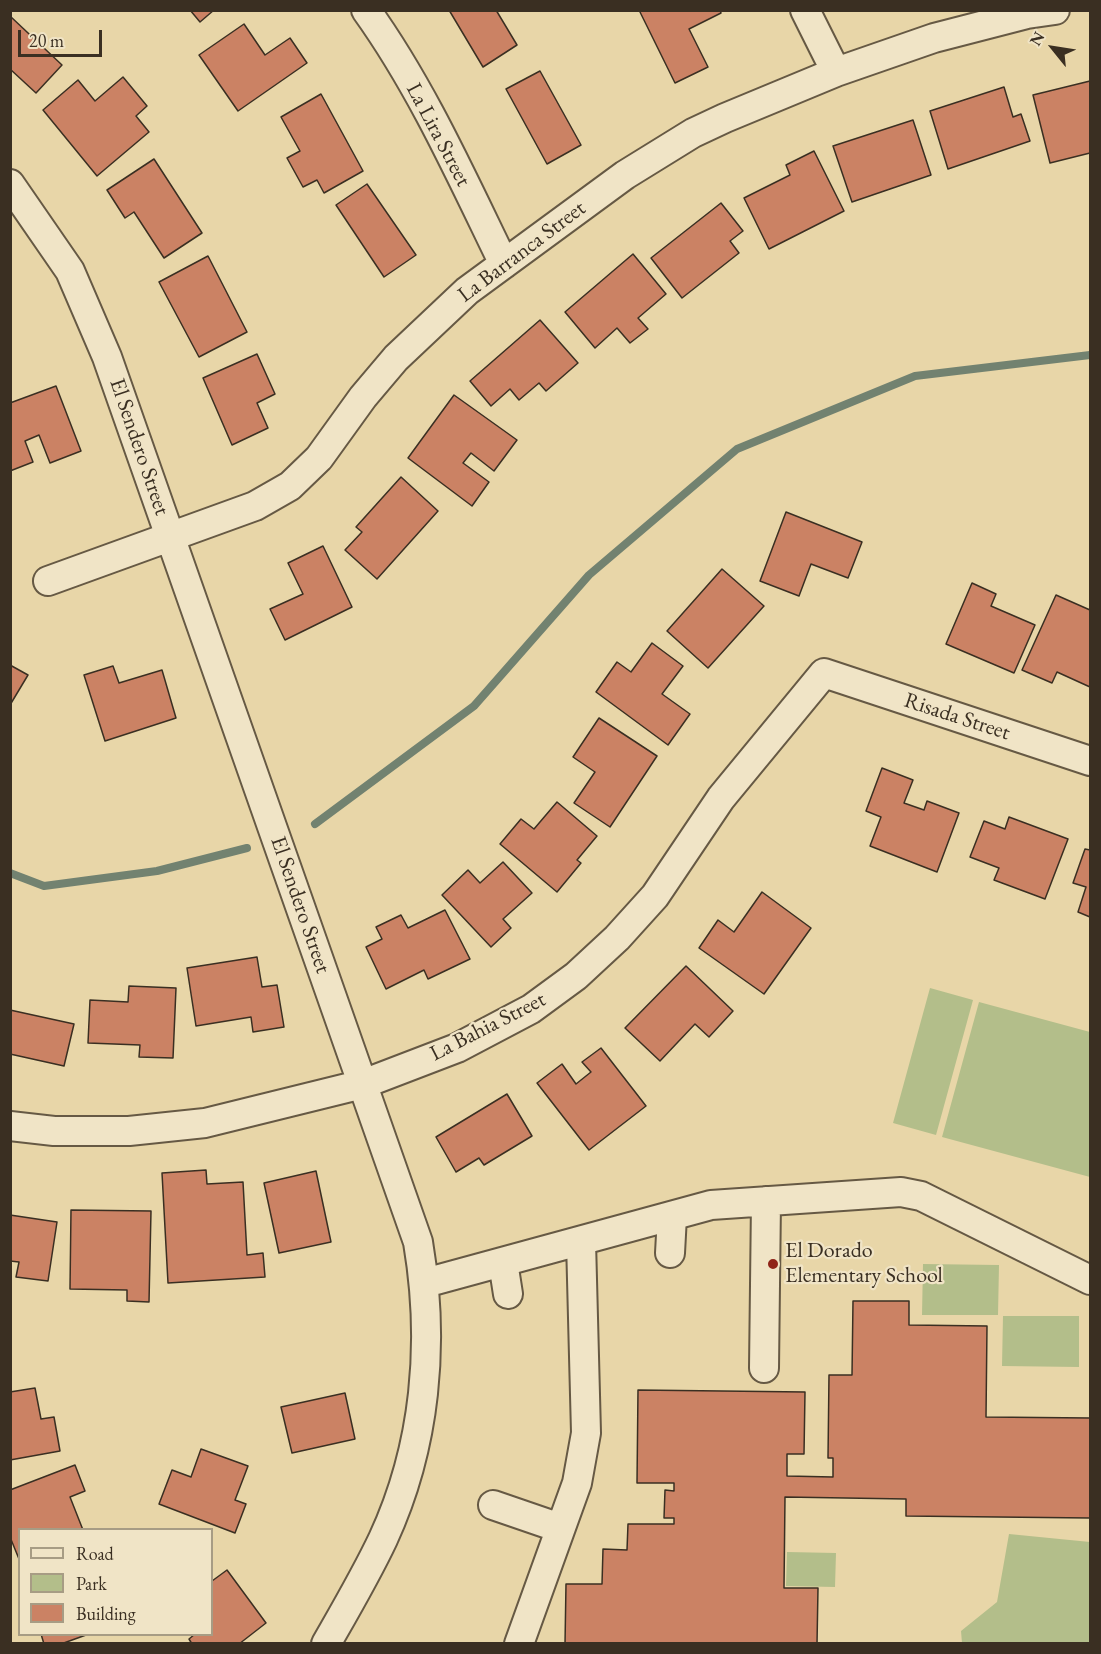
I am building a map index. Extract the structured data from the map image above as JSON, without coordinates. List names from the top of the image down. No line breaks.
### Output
{"streets":{"street":["La Lira Street","La Barranca Street","El Sendero Street","Risada Street","La Bahia Street"]},"crossings":[["La Lira Street","La Barranca Street"],["La Barranca Street","El Sendero Street"],["El Sendero Street","La Bahia Street"],["Risada Street","La Bahia Street"]],"places":["El Dorado Elementary School"],"legend":["Road","Park","Building"],"scale_bar":"20 m","north":"top left"}
